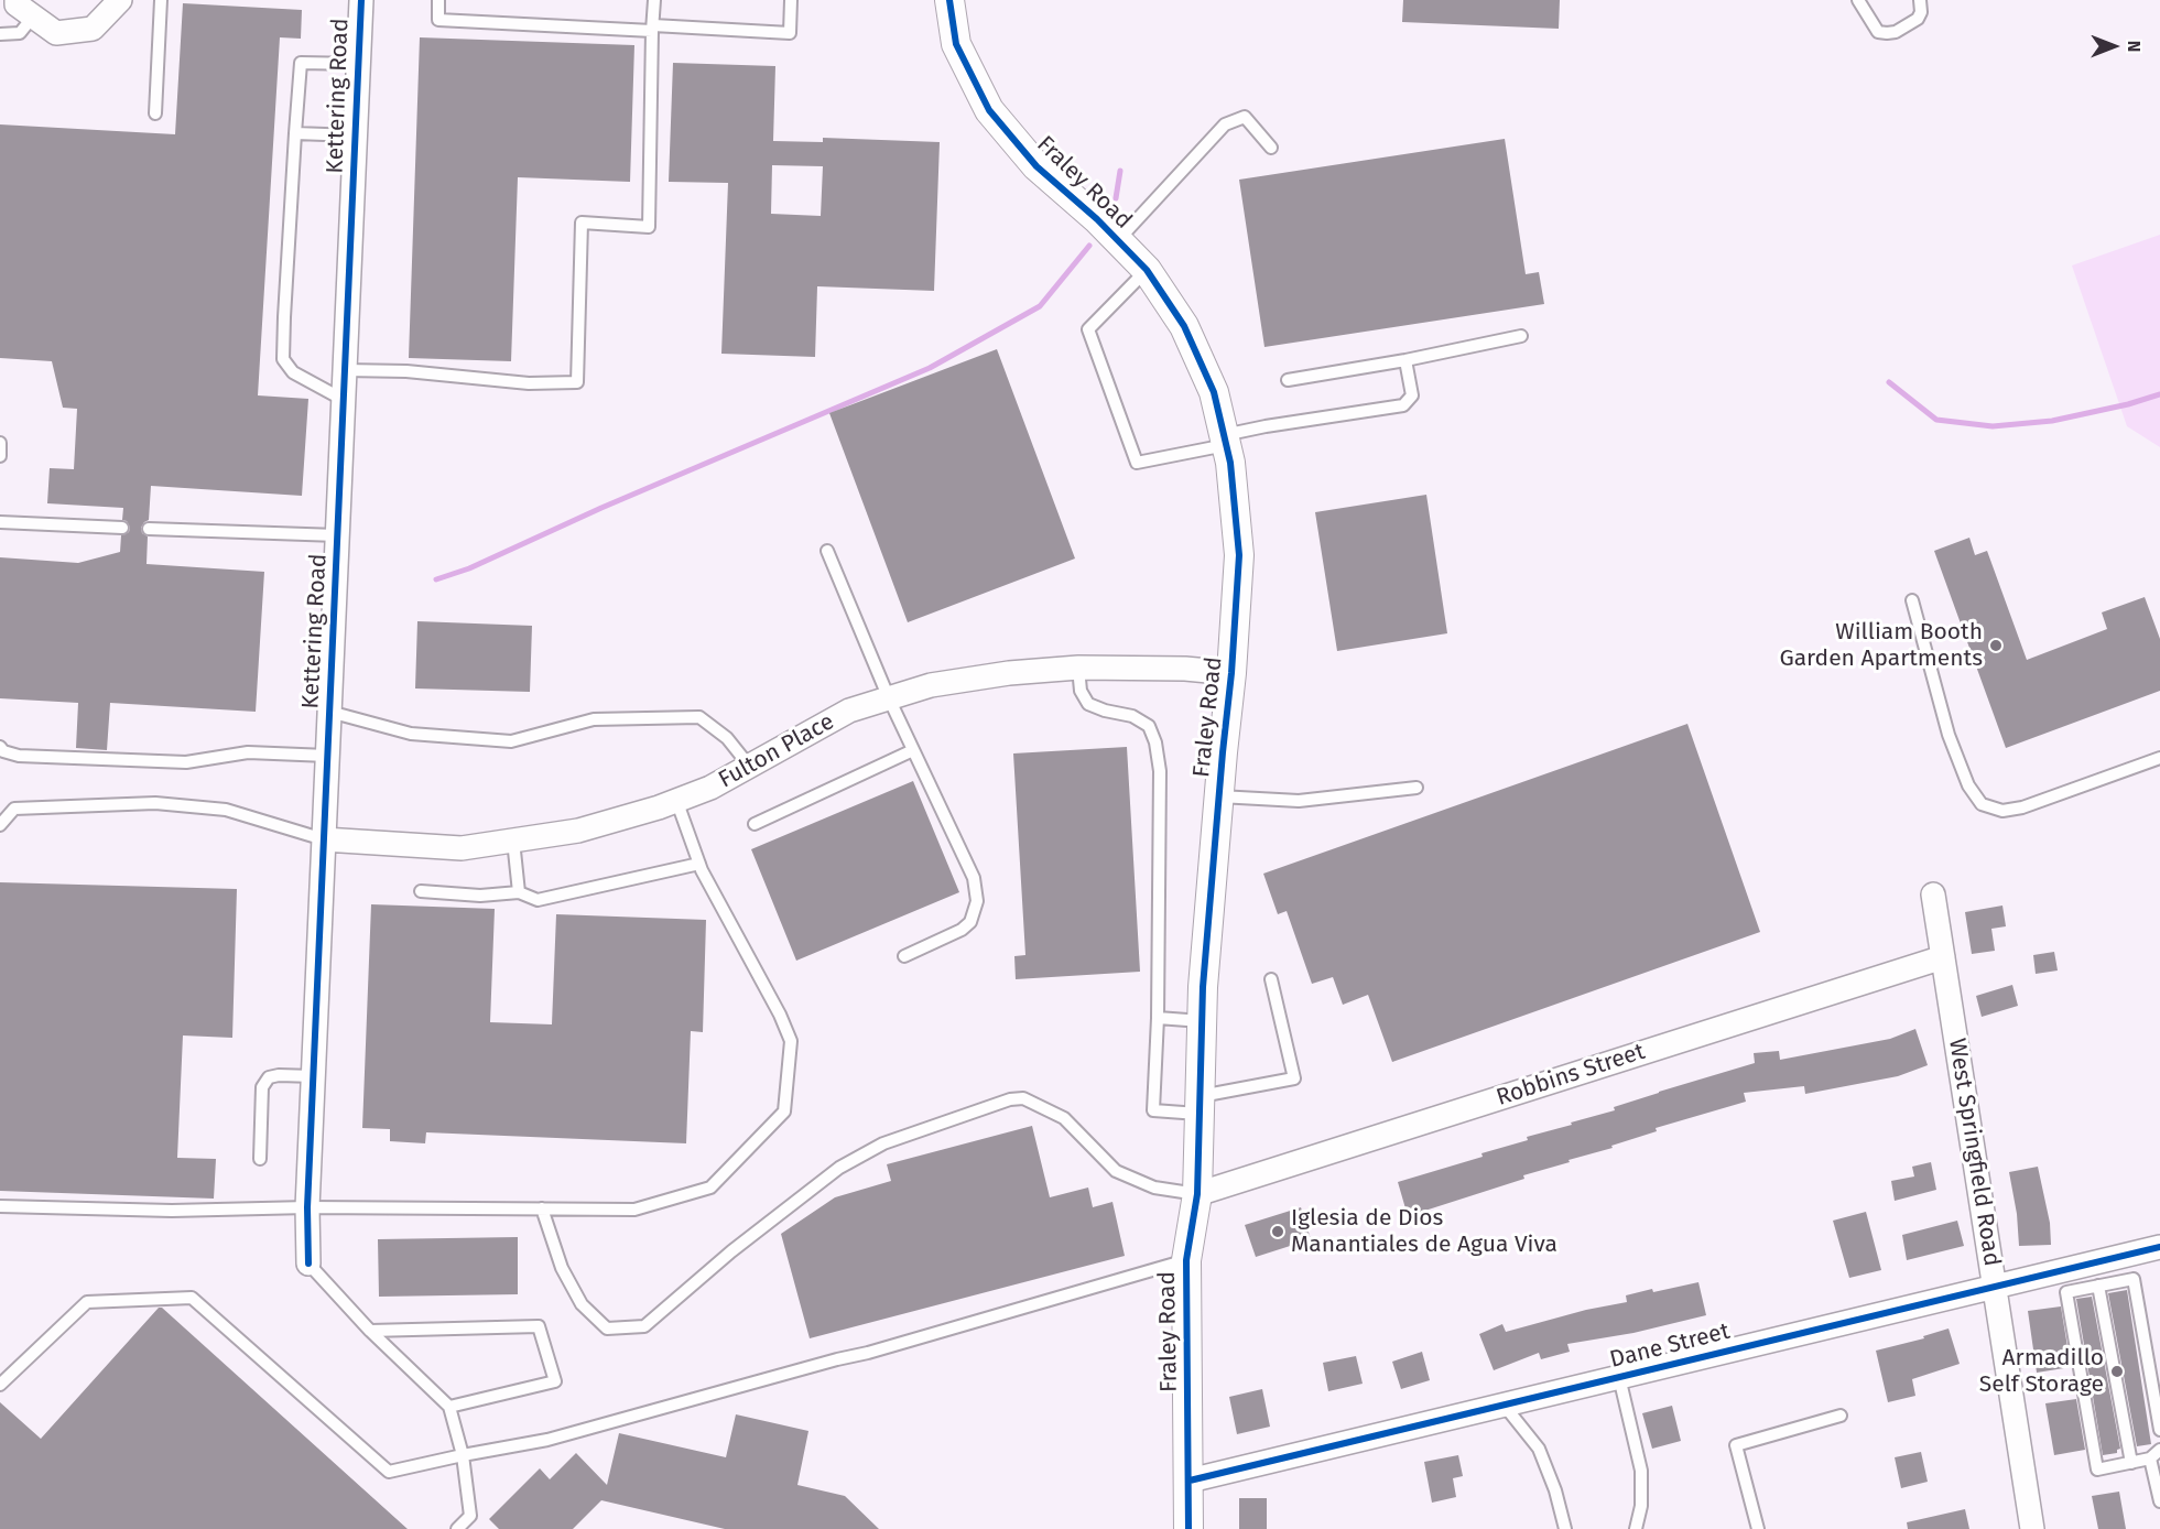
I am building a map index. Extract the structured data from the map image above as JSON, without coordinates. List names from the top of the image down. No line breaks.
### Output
{"streets":{"street":["Kettering Road","Fraley Road","Fulton Place","Robbins Street","West Springfield Road","Dane Street"]},"crossings":[["Kettering Road","Fulton Place"],["Fraley Road","Fulton Place"],["Fraley Road","Robbins Street"],["Fraley Road","Dane Street"],["Robbins Street","West Springfield Road"],["West Springfield Road","Dane Street"]],"places":["William Booth Garden Apartments","Iglesia de Dios Manantiales de Agua Viva","Armadillo Self Storage"],"north":"right"}
